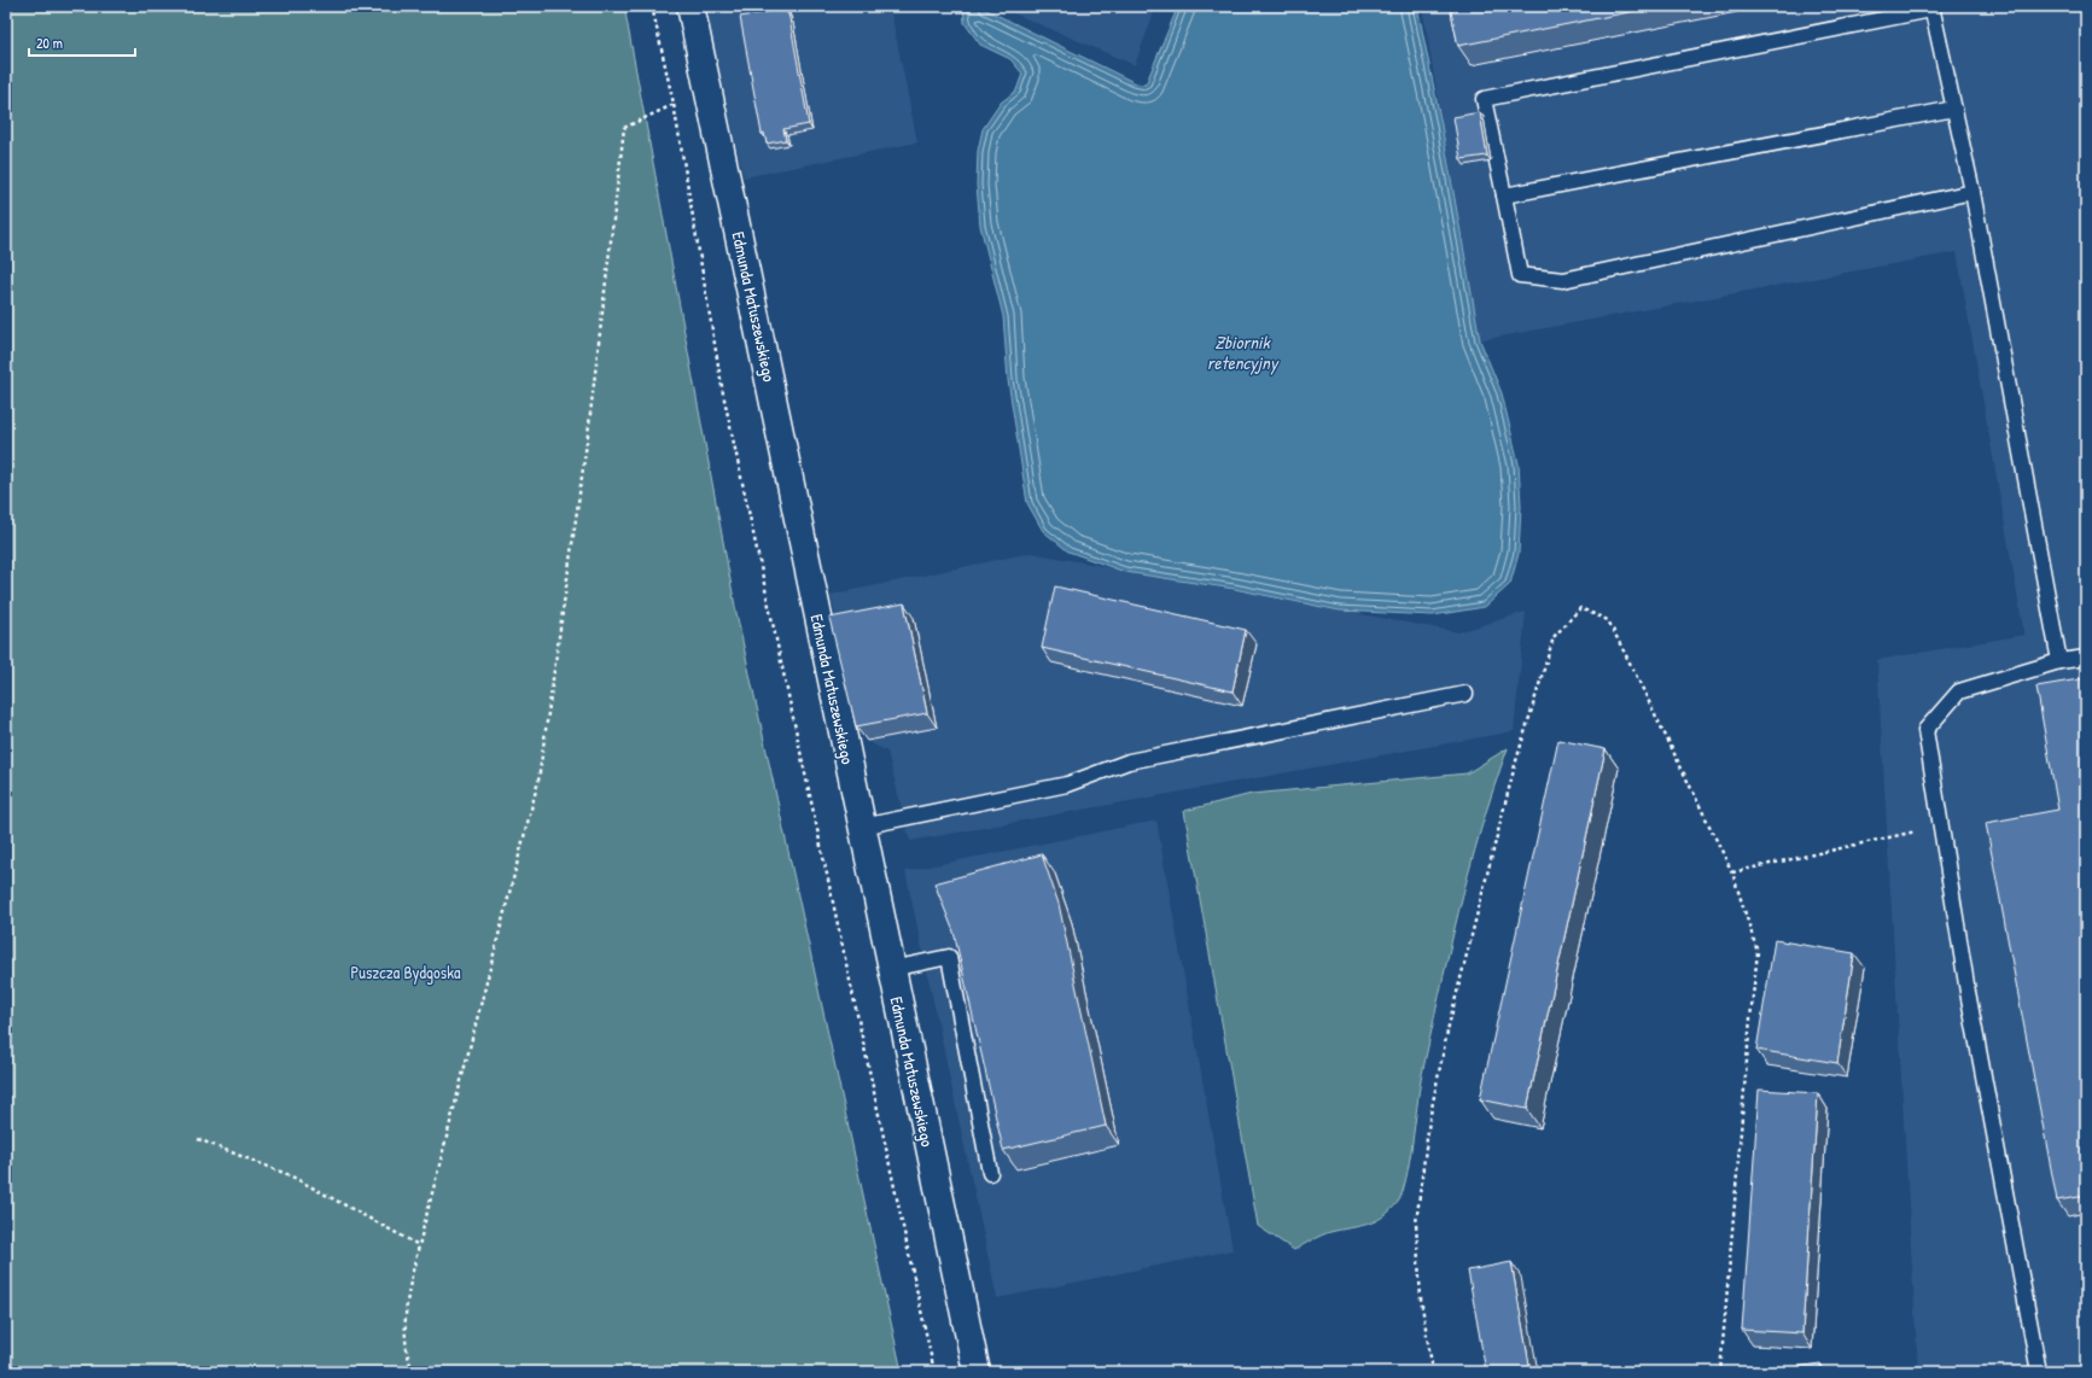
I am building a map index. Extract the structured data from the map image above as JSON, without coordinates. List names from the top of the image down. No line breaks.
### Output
{"streets":{"street":["Edmunda Matuszewskiego"]},"water":["Zbiornik retencyjny"],"parks":["Puszcza Bydgoska"],"scale_bar":"20 m"}
